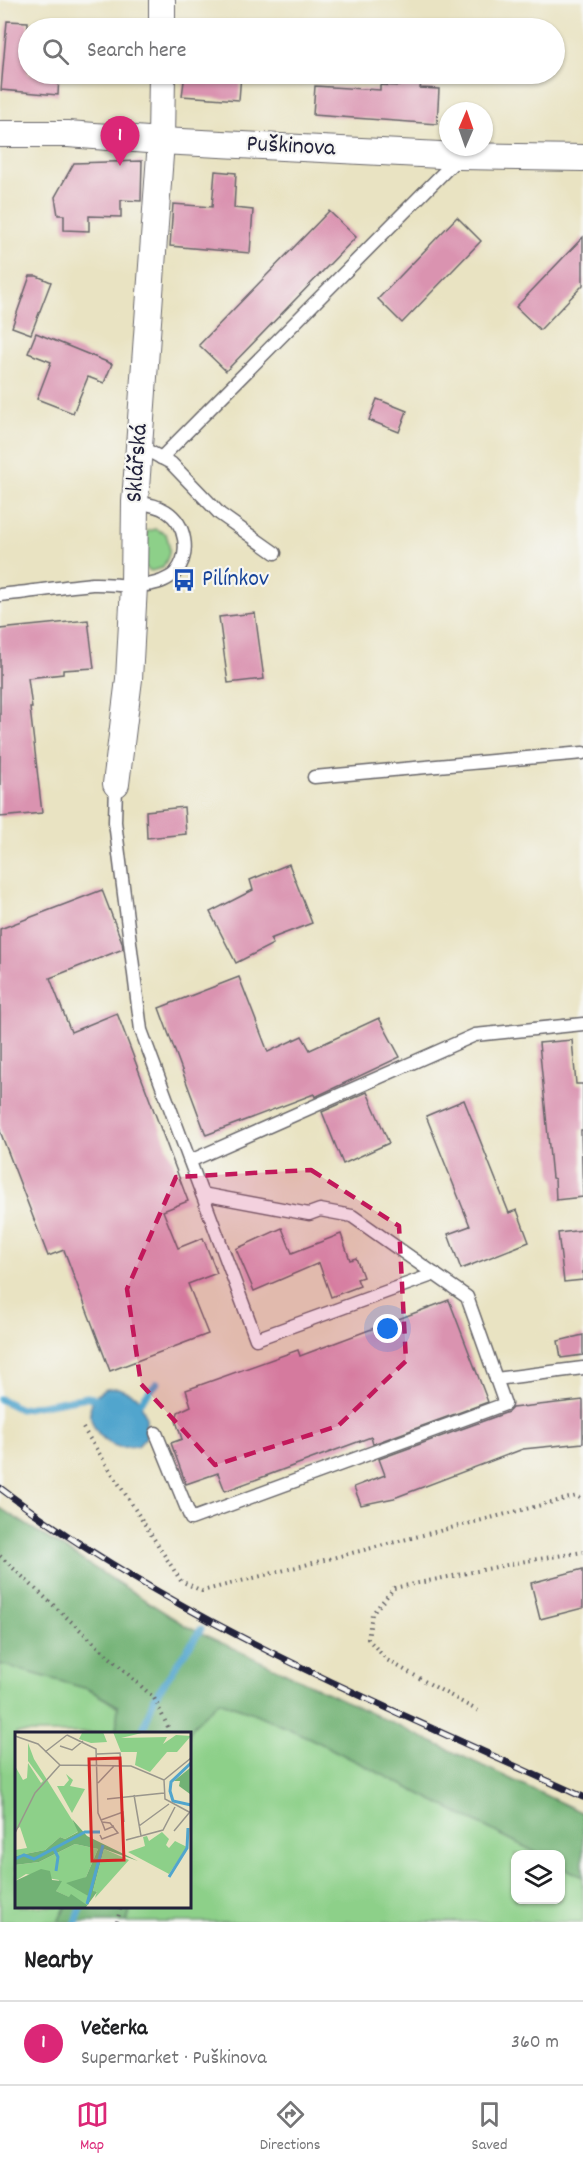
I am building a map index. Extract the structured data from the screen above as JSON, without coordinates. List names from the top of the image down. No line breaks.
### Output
{"streets":{"street":["Puškinova","Sklářská"]},"crossings":[["Puškinova","Sklářská"]],"places":{"bus stop":["Pilínkov"]},"north":"top","page":{"search":"Search here","pins":"1","heading":"Nearby","list":[{"mark":"1","name":"Večerka","note":"Supermarket · Puškinova","value":"360 m"}],"nav":["Map","Directions","Saved"]}}
